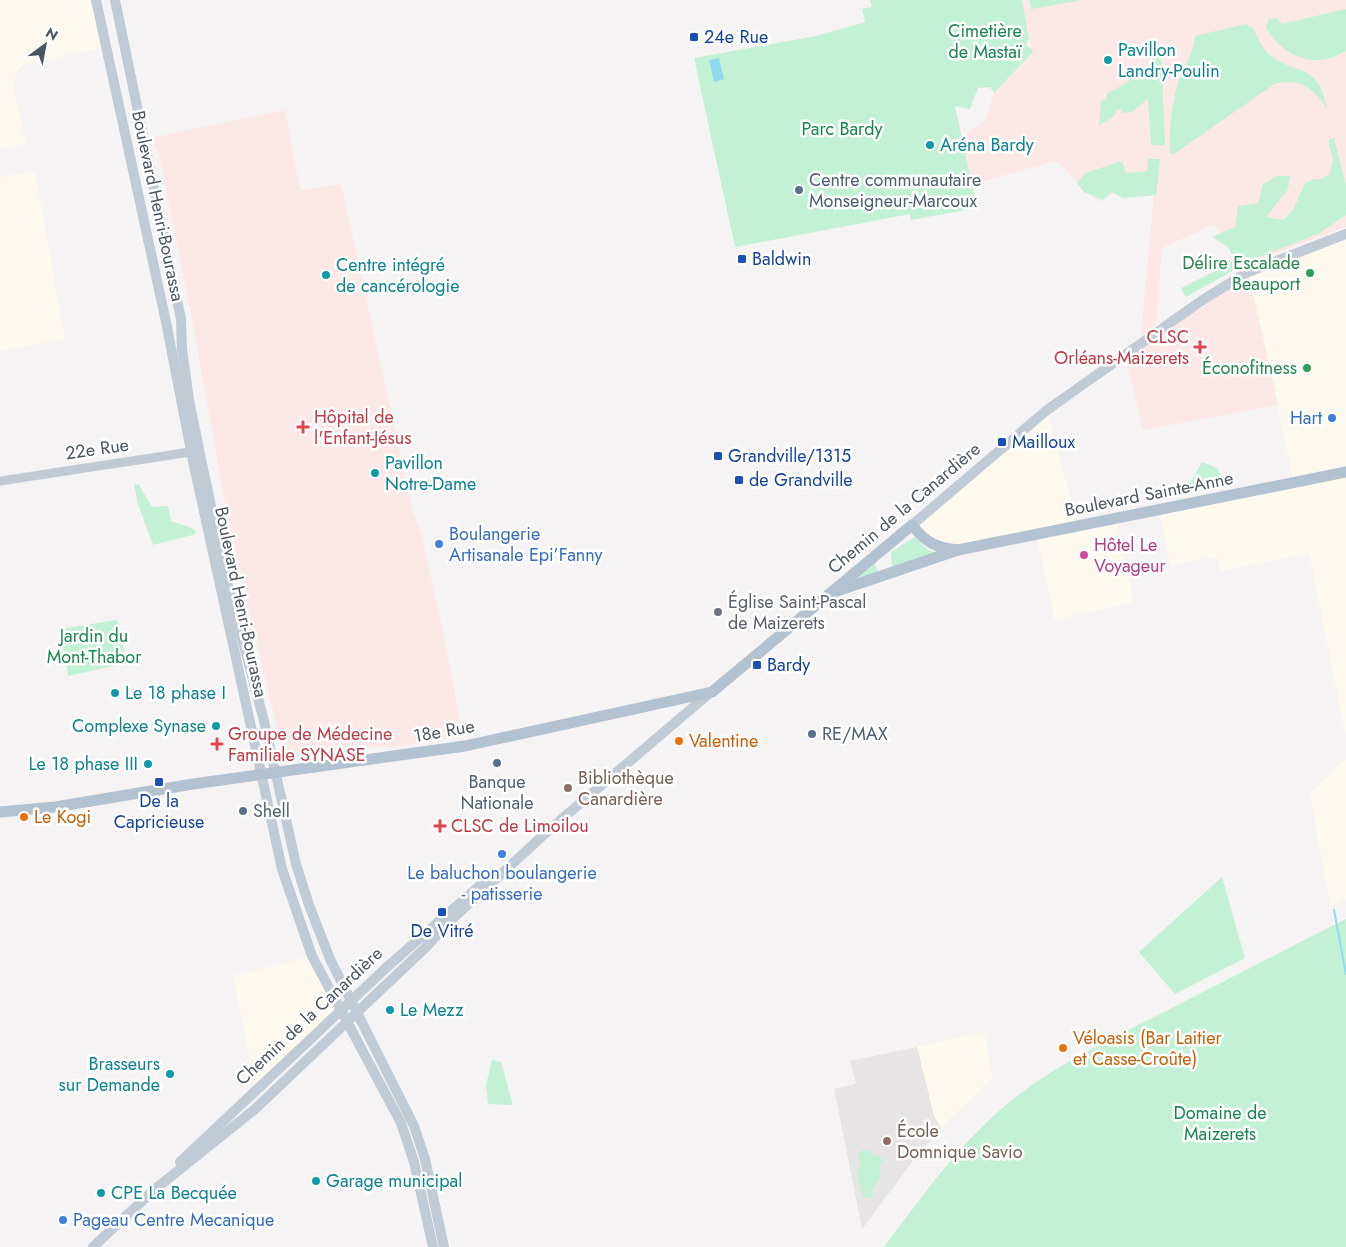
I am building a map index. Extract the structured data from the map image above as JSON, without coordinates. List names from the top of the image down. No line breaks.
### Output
{"streets":{"main road":["Boulevard Henri-Bourassa","Boulevard Sainte-Anne","Chemin de la Canardière","18e Rue"],"street":["22e Rue"]},"crossings":[["Boulevard Henri-Bourassa","22e Rue"],["Boulevard Henri-Bourassa","Chemin de la Canardière"],["Boulevard Henri-Bourassa","18e Rue"],["Boulevard Sainte-Anne","Chemin de la Canardière"],["Chemin de la Canardière","18e Rue"]],"parks":["Cimetière de Mastaï","Parc Bardy","Jardin du Mont-Thabor","Domaine de Maizerets"],"places":{"transit":["24e Rue","Baldwin","Mailloux","Grandville/1315","de Grandville","Bardy","De la Capricieuse","De Vitré"],"other":["Pavillon Landry-Poulin","Aréna Bardy","Centre communautaire Monseigneur-Marcoux","Délire Escalade Beauport","Centre intégré de cancérologie","Éconofitness","Hart","Pavillon Notre-Dame","Boulangerie Artisanale Epi’Fanny","Hôtel Le Voyageur","Église Saint-Pascal de Maizerets","Le 18 phase I","Complexe Synase","RE/MAX","Valentine","Banque Nationale","Le 18 phase III","Bibliothèque Canardière","Shell","Le Kogi","Le baluchon boulangerie - patisserie","Le Mezz","Véloasis (Bar Laitier et Casse-Croûte)","Brasseurs sur Demande","École Domnique Savio","Garage municipal","CPE La Becquée","Pageau Centre Mecanique"],"health":["CLSC Orléans-Maizerets","Hôpital de l'Enfant-Jésus","Groupe de Médecine Familiale SYNASE","CLSC de Limoilou"]},"north":"top right"}
